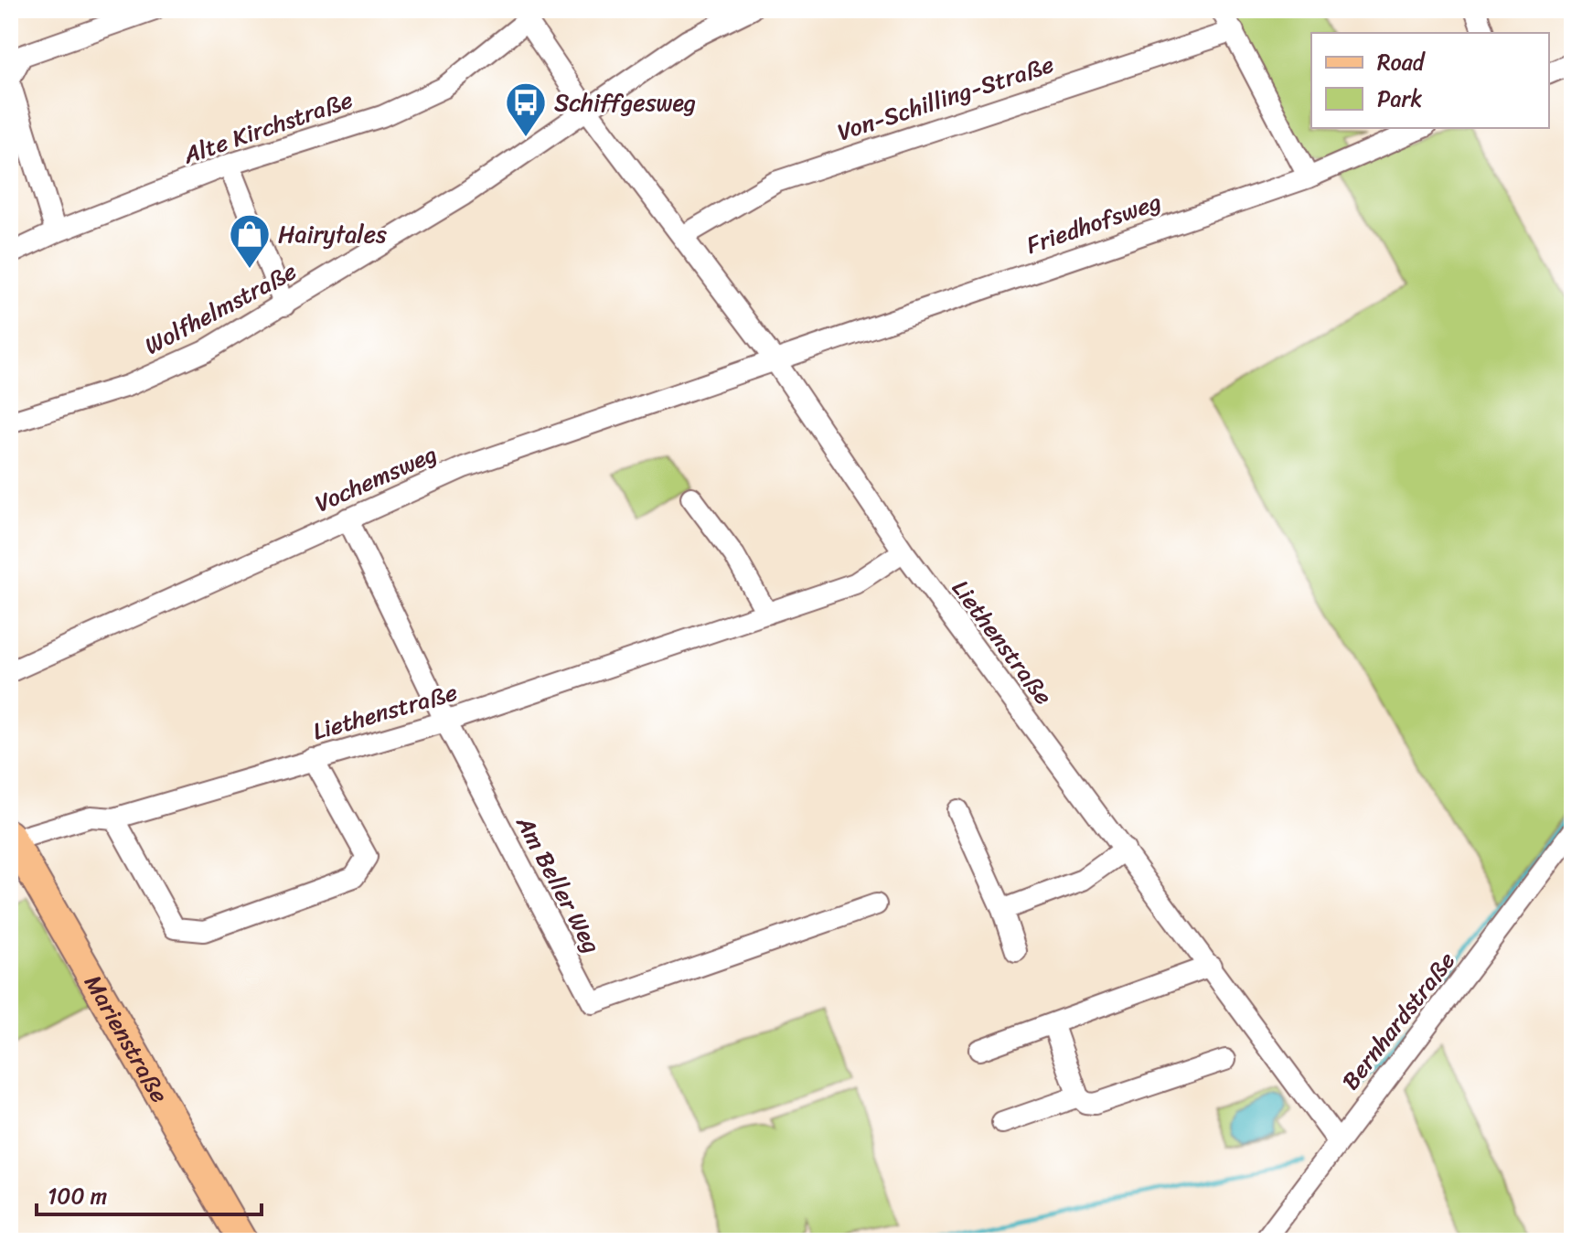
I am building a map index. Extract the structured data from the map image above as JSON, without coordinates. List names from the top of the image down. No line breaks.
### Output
{"streets":{"main road":["Marienstraße"],"street":["Von-Schilling-Straße","Alte Kirchstraße","Friedhofsweg","Wolfhelmstraße","Vochemsweg","Liethenstraße","Am Beller Weg","Bernhardstraße"]},"crossings":[["Friedhofsweg","Vochemsweg"],["Vochemsweg","Am Beller Weg"],["Liethenstraße","Am Beller Weg"],["Liethenstraße","Bernhardstraße"],["Liethenstraße","Marienstraße"]],"places":{"bus stop":["Schiffgesweg"],"shop":["Hairytales"]},"legend":["Road","Park"],"scale_bar":"100 m"}
